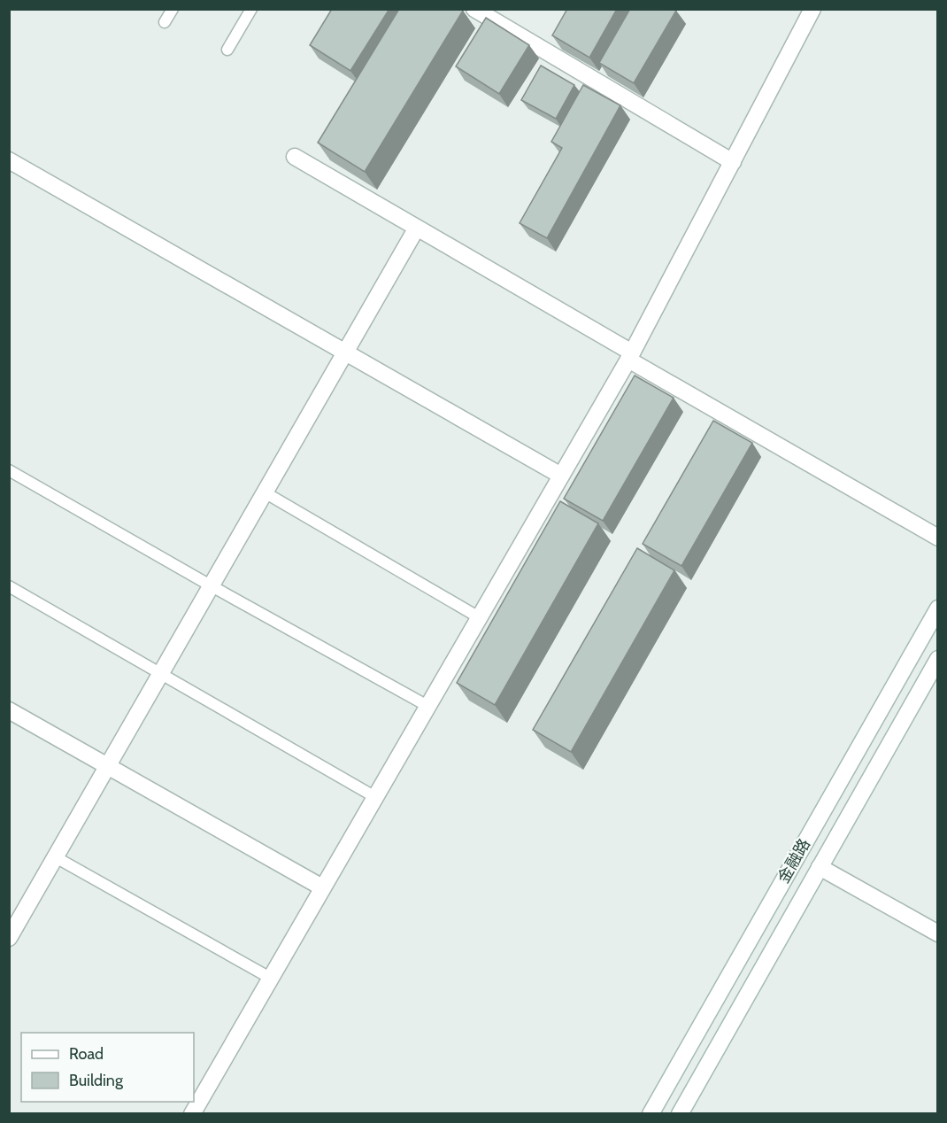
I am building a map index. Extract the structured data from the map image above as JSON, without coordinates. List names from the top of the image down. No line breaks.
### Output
{"streets":{"street":["金融路"]},"legend":["Road","Building"]}
